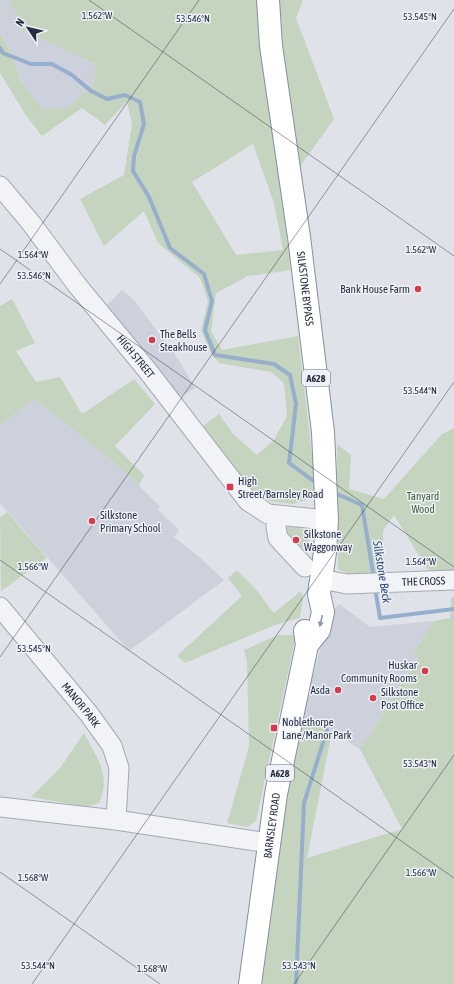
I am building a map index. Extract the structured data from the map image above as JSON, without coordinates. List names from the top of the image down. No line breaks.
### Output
{"streets":{"highway":["SILKSTONE BYPASS","A628","BARNSLEY ROAD"],"street":["HIGH STREET","THE CROSS","MANOR PARK"]},"crossings":[["SILKSTONE BYPASS","HIGH STREET"],["SILKSTONE BYPASS","THE CROSS"],["SILKSTONE BYPASS","BARNSLEY ROAD"],["THE CROSS","BARNSLEY ROAD"]],"water":["Silkstone Beck"],"parks":["Tanyard Wood"],"places":{"other":["Bank House Farm","The Bells Steakhouse","Silkstone Primary School","Silkstone Waggonway","Huskar Community Rooms","Asda","Silkstone Post Office"],"transit":["High Street/Barnsley Road","Noblethorpe Lane/Manor Park"]},"north":"top left","coordinates":["1.562°W","53.545°N","53.546°N","1.564°W","53.544°N","1.566°W","53.543°N","1.568°W"]}
